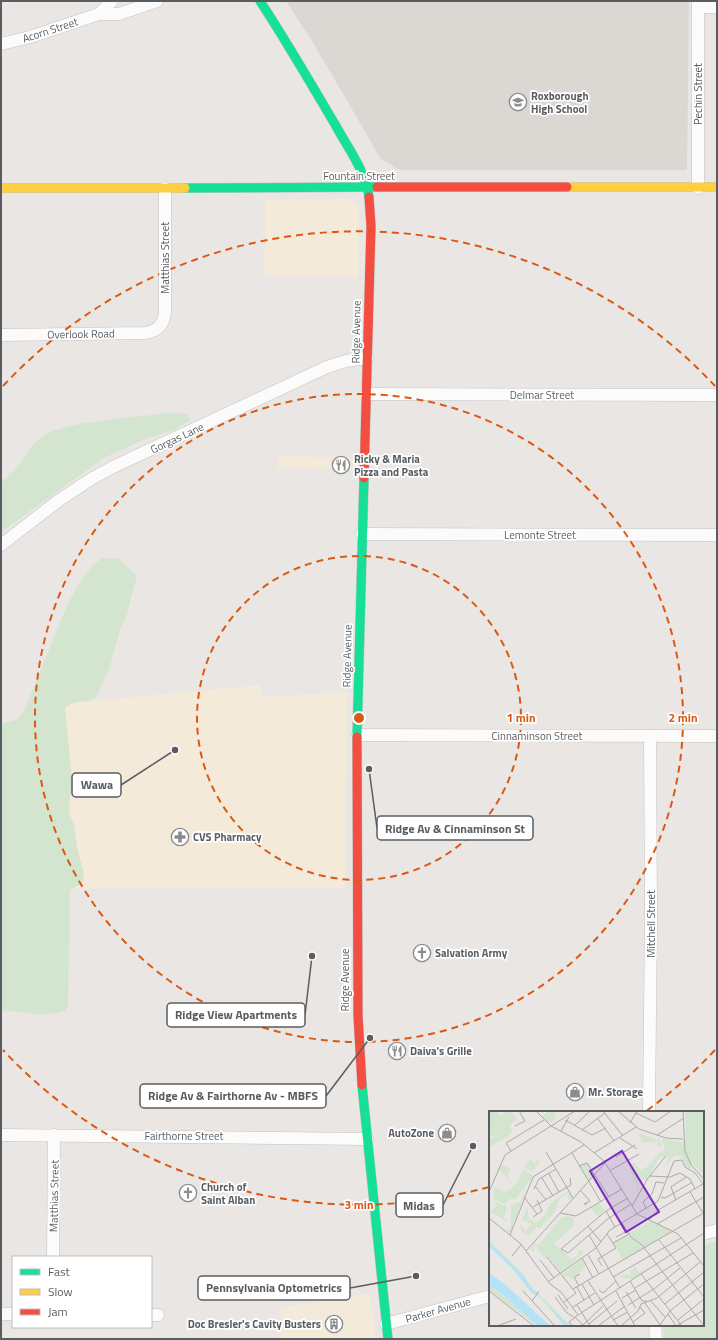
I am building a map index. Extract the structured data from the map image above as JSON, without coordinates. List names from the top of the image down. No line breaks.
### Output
{"streets":{"main road":["Fountain Street","Ridge Avenue"],"street":["Acorn Street","Pechin Street","Matthias Street","Overlook Road","Delmar Street","Gorgas Lane","Lemonte Street","Cinnaminson Street","Mitchell Street","Fairthorne Street","Parker Avenue"]},"crossings":[["Pechin Street","Fountain Street"],["Fountain Street","Matthias Street"],["Fountain Street","Ridge Avenue"],["Matthias Street","Overlook Road"],["Matthias Street","Fairthorne Street"],["Ridge Avenue","Delmar Street"],["Ridge Avenue","Gorgas Lane"],["Ridge Avenue","Lemonte Street"],["Ridge Avenue","Cinnaminson Street"],["Ridge Avenue","Fairthorne Street"],["Ridge Avenue","Parker Avenue"],["Cinnaminson Street","Mitchell Street"]],"places":{"school or university":["Roxborough High School"],"restaurant":["Ricky & Maria Pizza and Pasta","Daiva's Grille"],"other":["Wawa","Ridge Av & Cinnaminson St","Ridge View Apartments","Ridge Av & Fairthorne Av - MBFS","Midas","Pennsylvania Optometrics"],"pharmacy":["CVS Pharmacy"],"church":["Salvation Army","Church of Saint Alban"],"shop":["Mr. Storage","AutoZone"],"building":["Doc Bresler's Cavity Busters"]},"legend":["Fast","Slow","Jam"],"rings":["1 min","2 min","3 min"]}
